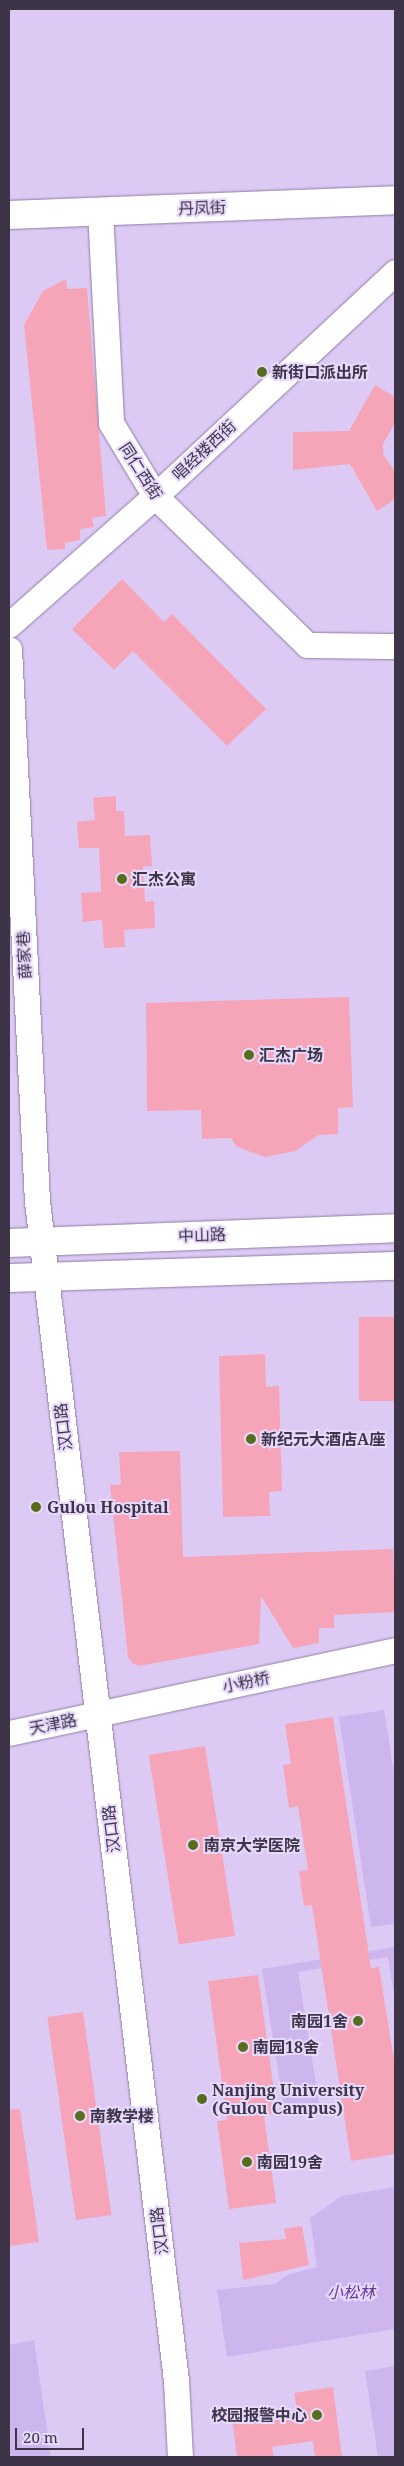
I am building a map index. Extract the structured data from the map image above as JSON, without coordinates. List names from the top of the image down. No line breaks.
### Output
{"streets":{"main road":["丹凤街","中山路"],"street":["唱经楼西街","同仁西街","薛家巷","汉口路","小粉桥","天津路"]},"crossings":[["丹凤街","同仁西街"],["唱经楼西街","同仁西街"],["薛家巷","汉口路"],["中山路","汉口路"],["汉口路","小粉桥"],["汉口路","天津路"],["小粉桥","天津路"]],"parks":["小松林"],"places":["新街口派出所","汇杰公寓","汇杰广场","新纪元大酒店A座","Gulou Hospital","南京大学医院","南园1舍","南园18舍","Nanjing University (Gulou Campus)","南教学楼","南园19舍","校园报警中心"],"scale_bar":"20 m"}
